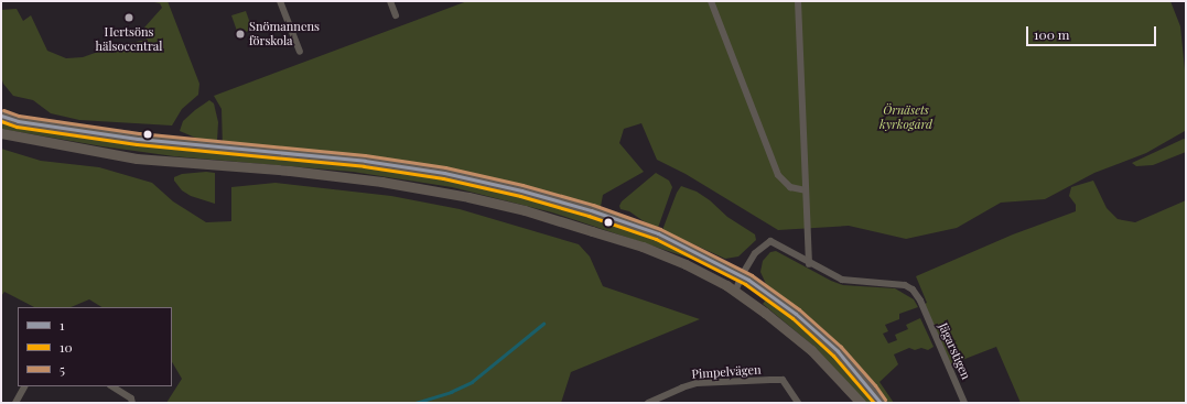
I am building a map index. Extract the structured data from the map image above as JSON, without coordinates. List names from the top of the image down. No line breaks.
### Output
{"streets":{"street":["Jägarstigen","Pimpelvägen"]},"parks":["Örnäsets kyrkogård"],"places":["Hertsöns hälsocentral","Snömannens förskola"],"lines":["transit line 5","transit line 1","transit line 10"],"legend":["1","10","5"],"scale_bar":"100 m"}
